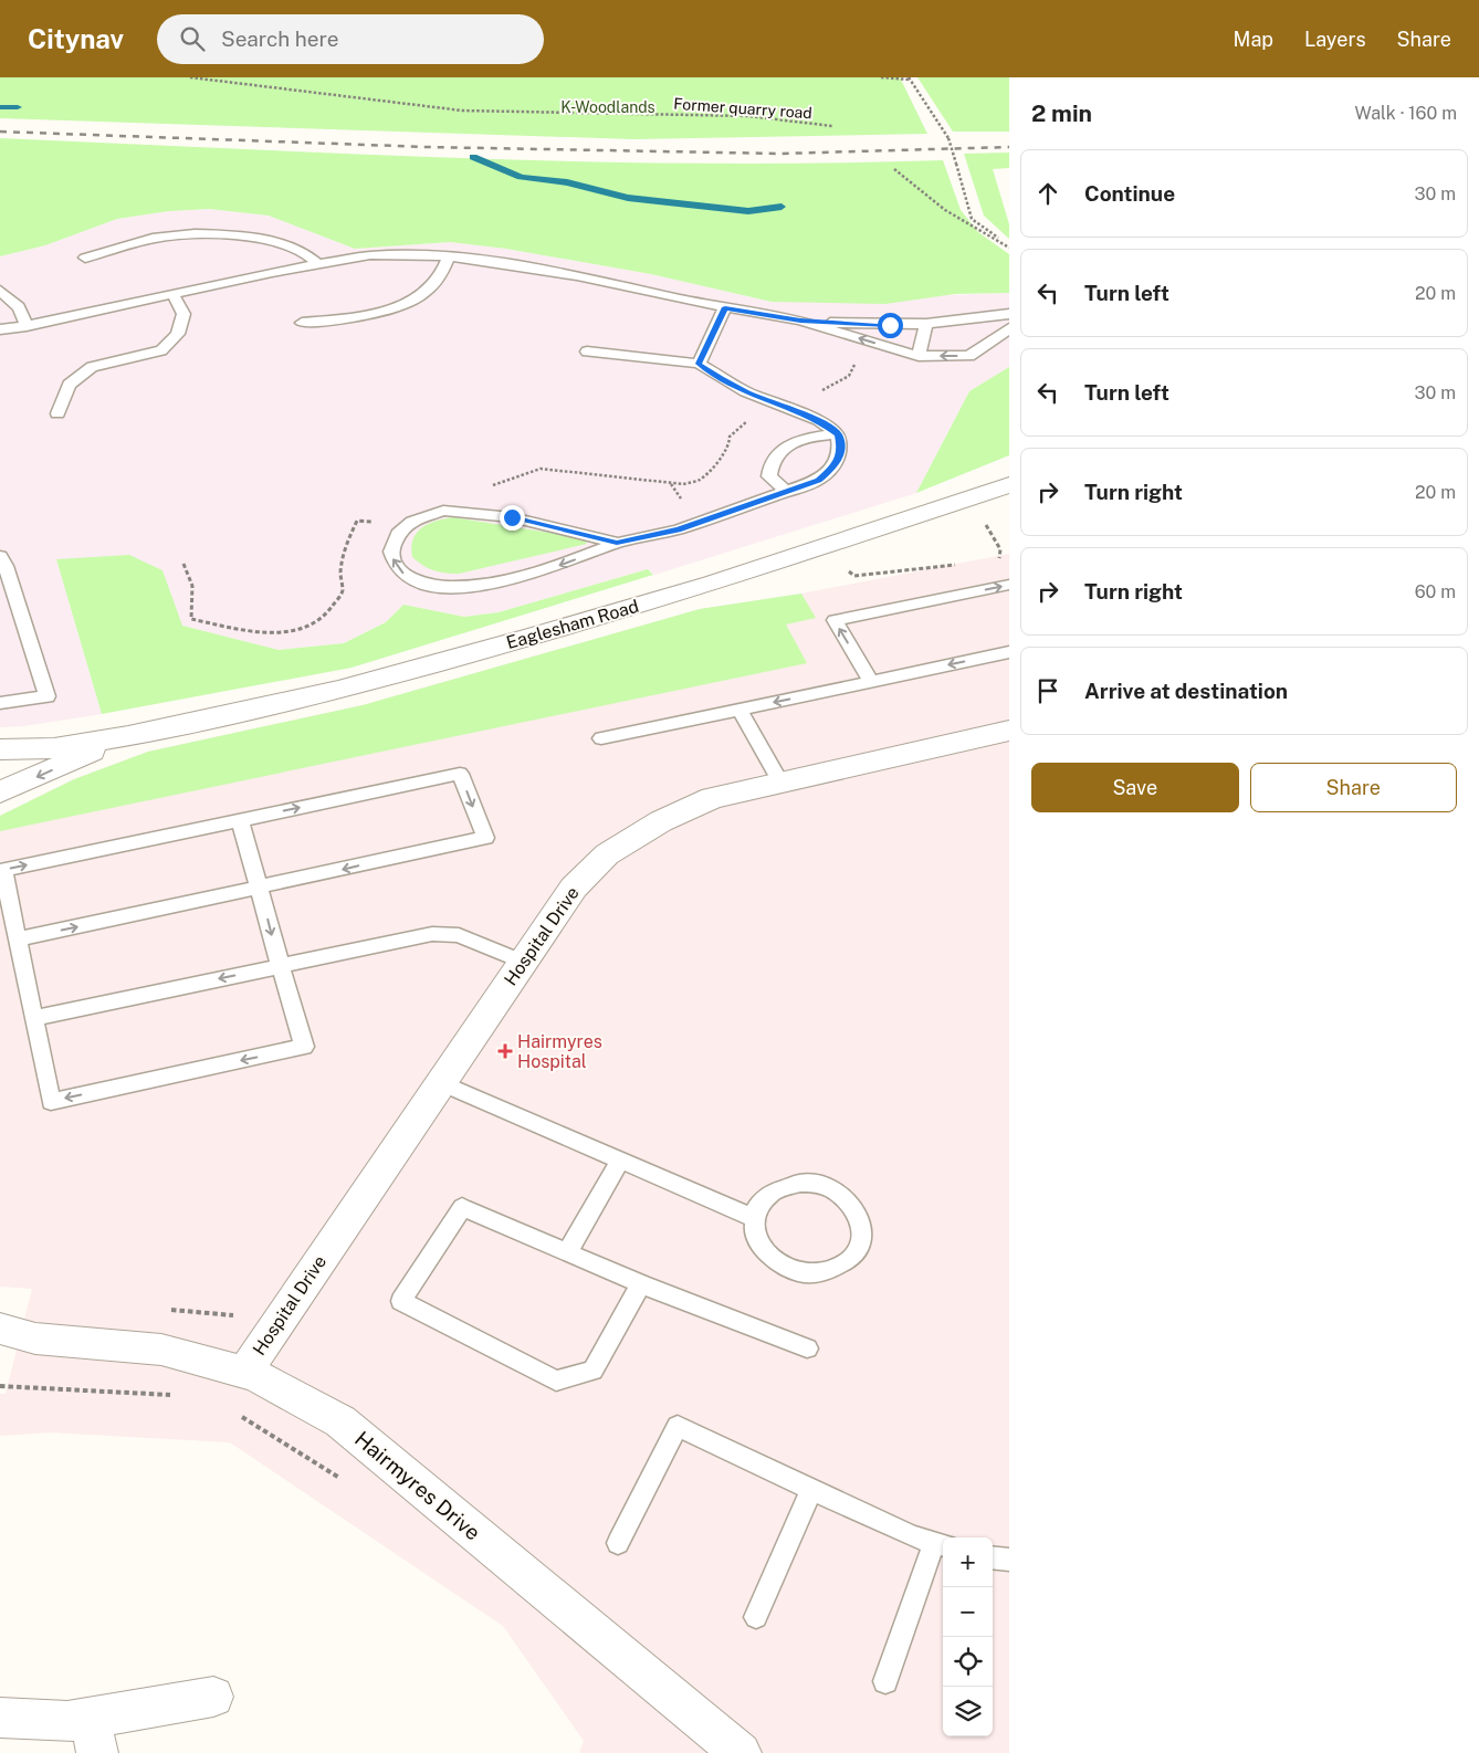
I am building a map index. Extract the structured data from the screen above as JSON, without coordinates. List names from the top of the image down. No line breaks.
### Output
{"streets":{"street":["Eaglesham Road","Hospital Drive","Hairmyres Drive"],"path":["Former quarry road"]},"crossings":[["Hospital Drive","Hairmyres Drive"]],"parks":["K-Woodlands"],"places":{"health":["Hairmyres Hospital"]},"page":{"header":"Citynav","search":"Search here","nav":["Map","Layers","Share"],"heading":["2 min","Walk · 160 m"],"list":[["Continue","30 m"],["Turn left","20 m"],["Turn left","30 m"],["Turn right","20 m"],["Turn right","60 m"],"Arrive at destination"],"buttons":["Save","Share"],"map_buttons":["+","−"]}}
